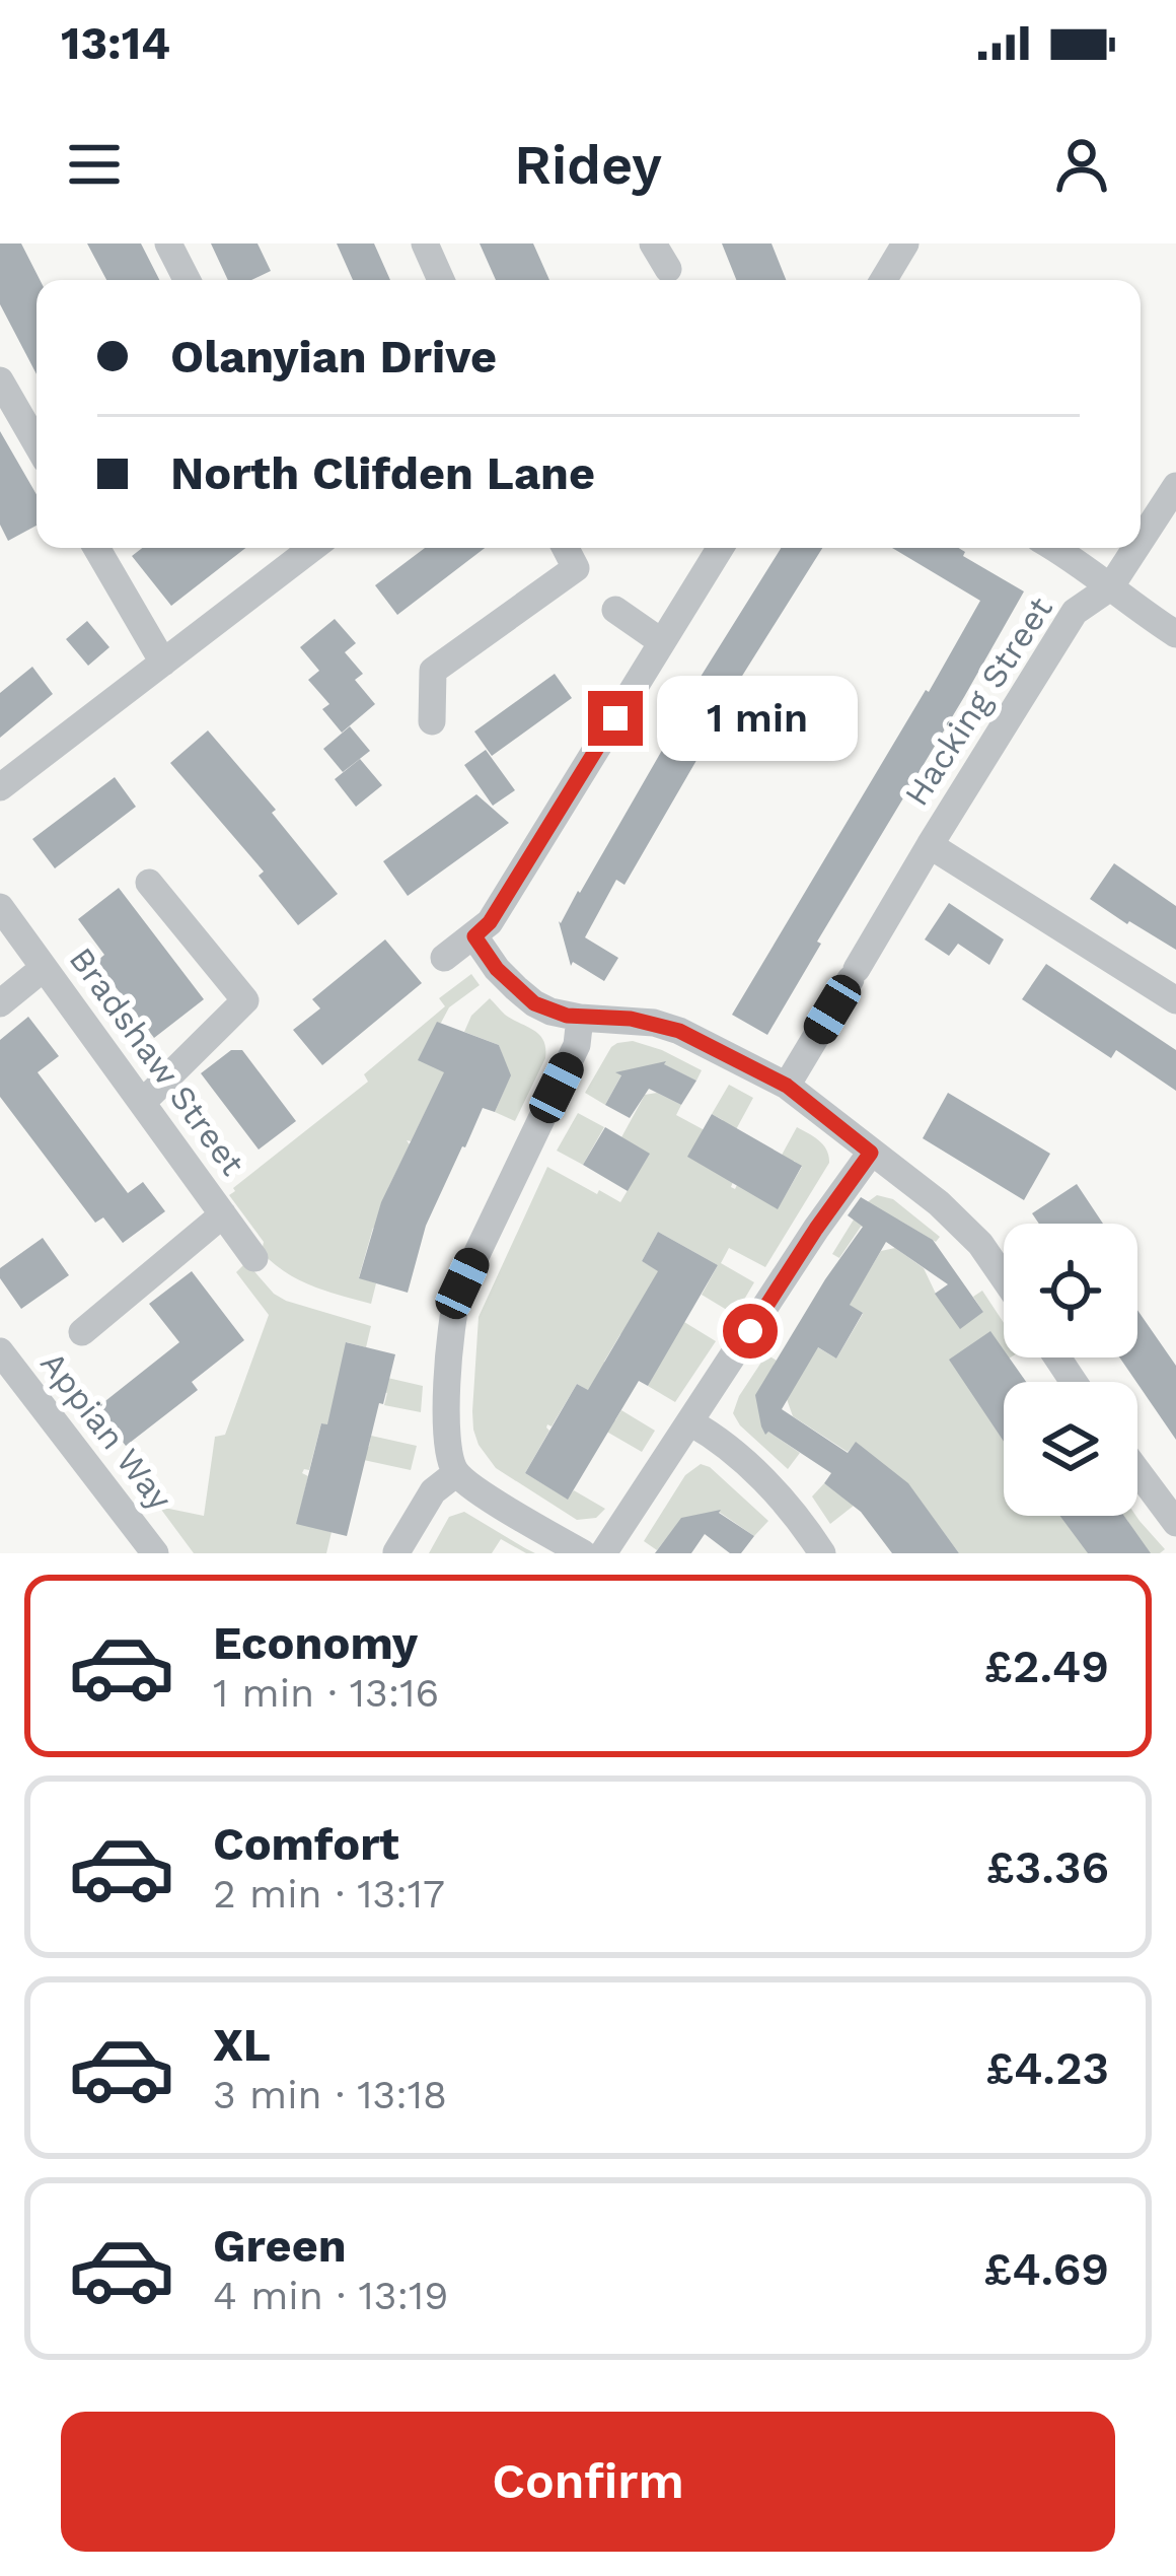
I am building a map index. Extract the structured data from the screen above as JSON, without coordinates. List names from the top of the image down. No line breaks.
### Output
{"streets":{"street":["Hacking Street","Bradshaw Street","Appian Way"]},"page":{"status":"13:14","header":"Ridey","banner":["Olanyian Drive","North Clifden Lane"],"bubble":"1 min","list":[{"name":"Economy","note":"1 min · 13:16","value":"£2.49"},{"name":"Comfort","note":"2 min · 13:17","value":"£3.36"},{"name":"XL","note":"3 min · 13:18","value":"£4.23"},{"name":"Green","note":"4 min · 13:19","value":"£4.69"}],"buttons":"Confirm"}}
